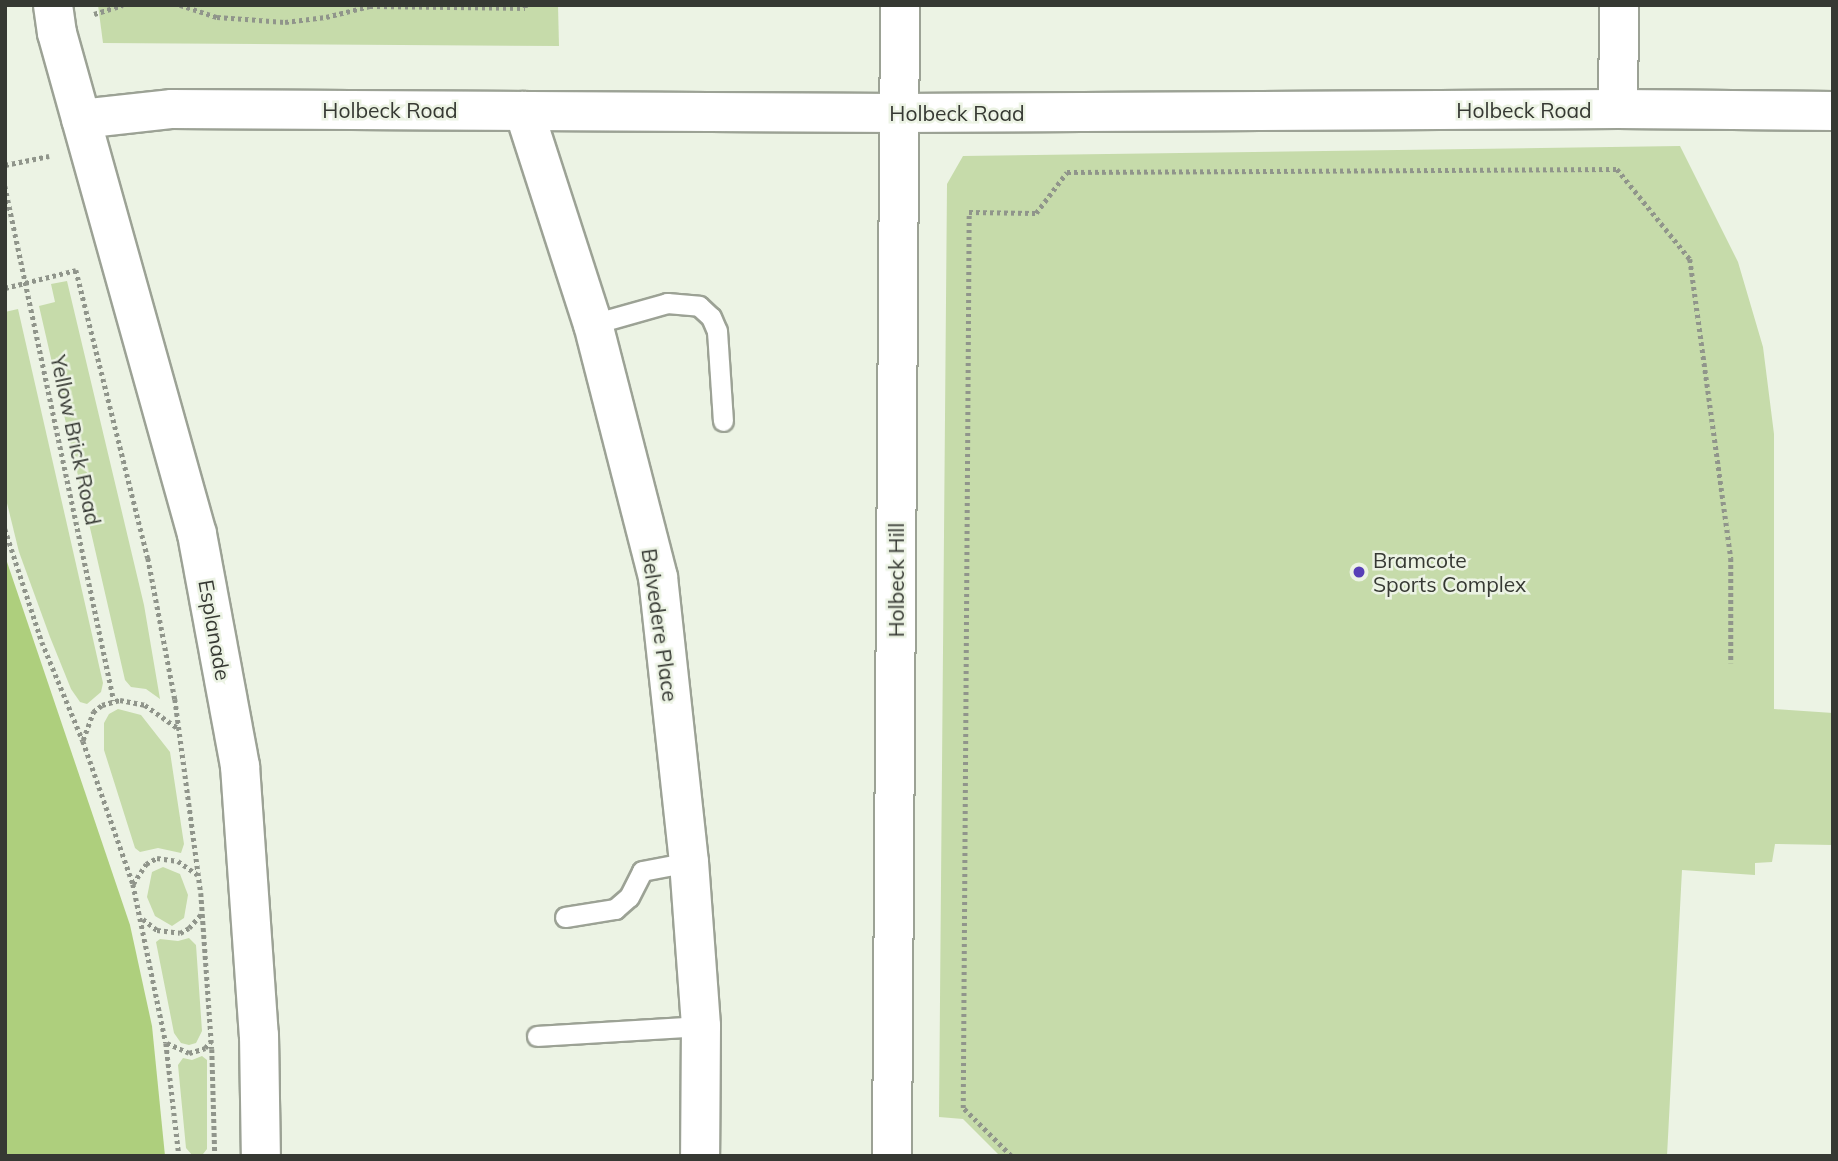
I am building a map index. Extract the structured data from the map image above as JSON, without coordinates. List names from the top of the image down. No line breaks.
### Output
{"streets":{"street":["Holbeck Road","Holbeck Hill","Belvedere Place","Esplanade"],"path":["Yellow Brick Road"]},"crossings":[["Holbeck Road","Holbeck Hill"],["Holbeck Road","Belvedere Place"],["Holbeck Road","Esplanade"]],"places":["Bramcote Sports Complex"]}
